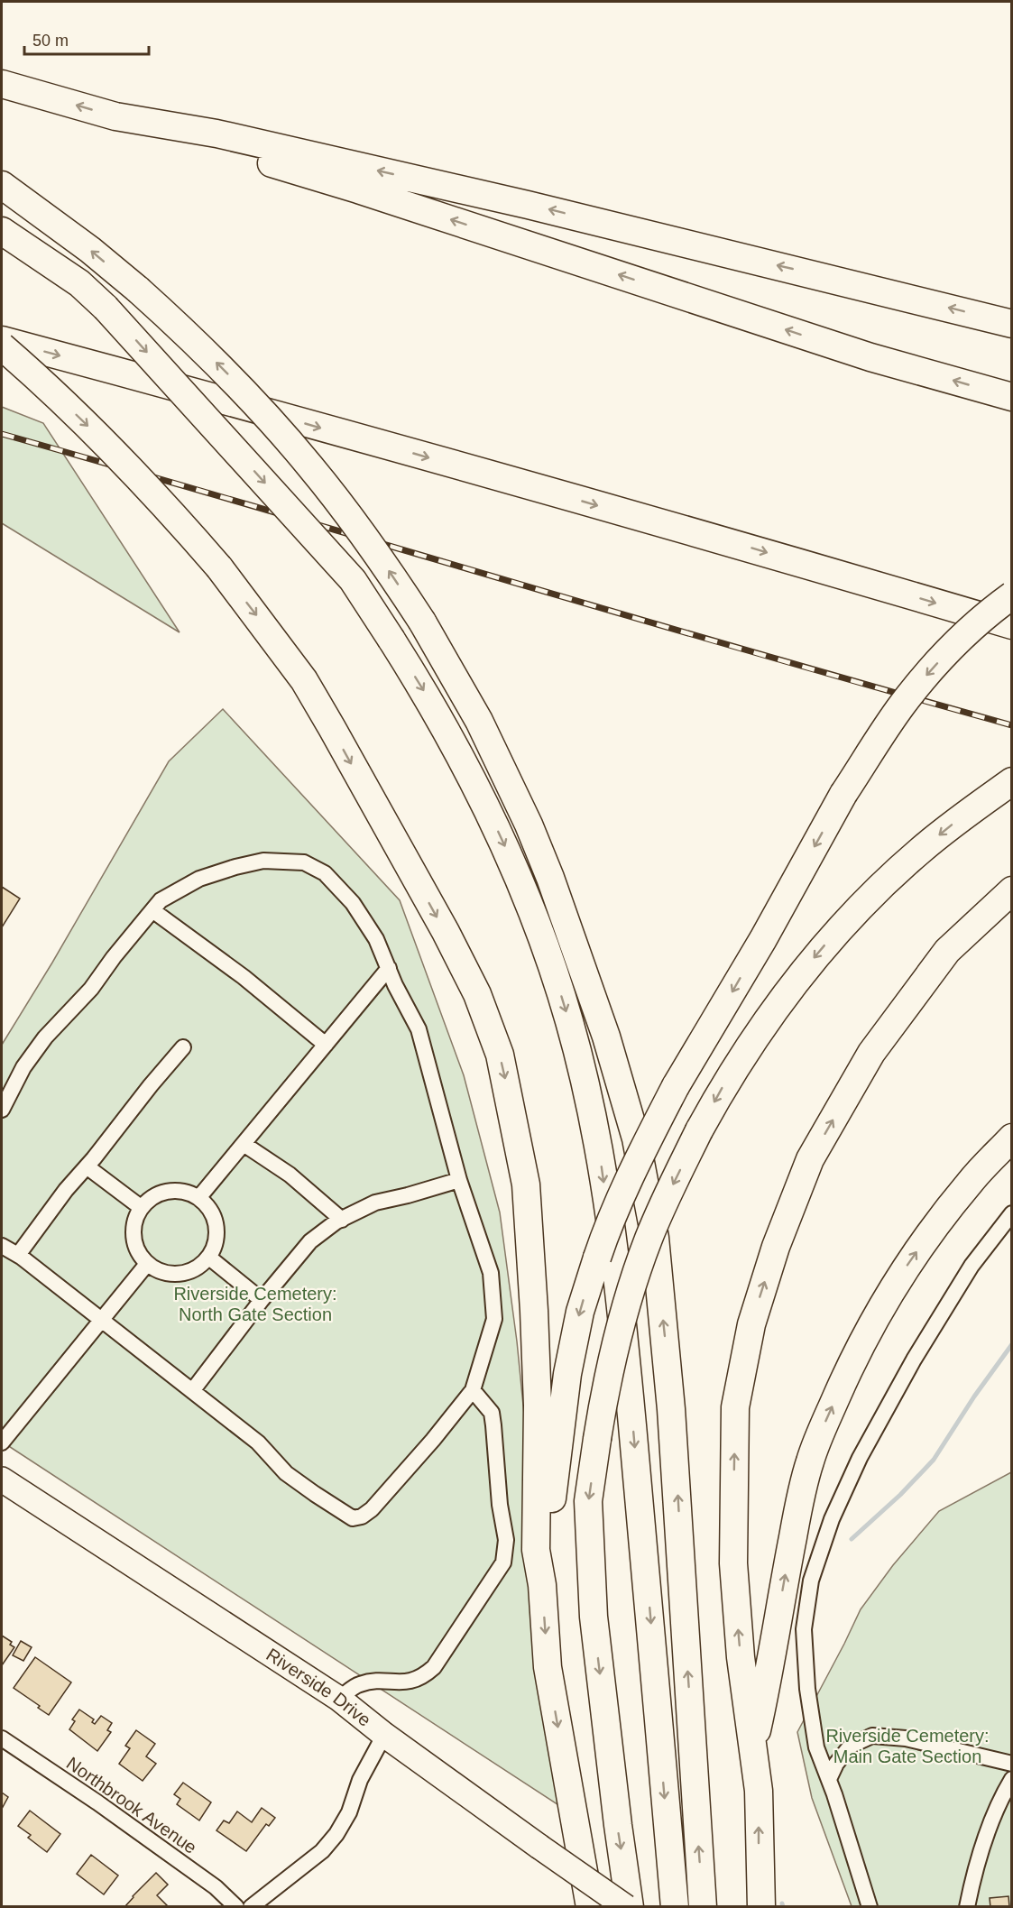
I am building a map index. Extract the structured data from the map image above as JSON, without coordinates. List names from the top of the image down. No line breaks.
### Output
{"streets":{"main road":["Riverside Drive"],"street":["Northbrook Avenue"]},"parks":["Riverside Cemetery: North Gate Section","Riverside Cemetery: Main Gate Section"],"scale_bar":"50 m"}
